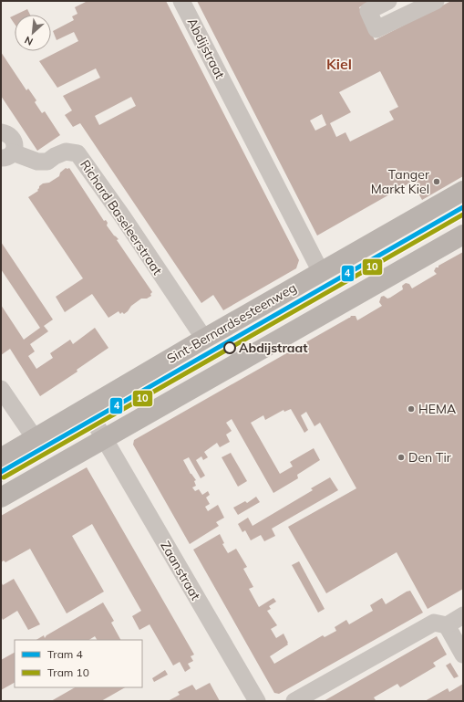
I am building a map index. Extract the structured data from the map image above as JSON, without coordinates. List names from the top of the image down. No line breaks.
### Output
{"streets":{"street":["Abdijstraat","Richard Baseleerstraat","Sint-Bernardsesteenweg","Zaanstraat"]},"crossings":[["Abdijstraat","Sint-Bernardsesteenweg"],["Richard Baseleerstraat","Sint-Bernardsesteenweg"],["Sint-Bernardsesteenweg","Zaanstraat"]],"districts":["Kiel"],"places":["Tanger Markt Kiel","Abdijstraat","HEMA","Den Tir"],"lines":["tram line 4","tram line 10"],"legend":["Tram 4","Tram 10"],"north":"bottom left"}
